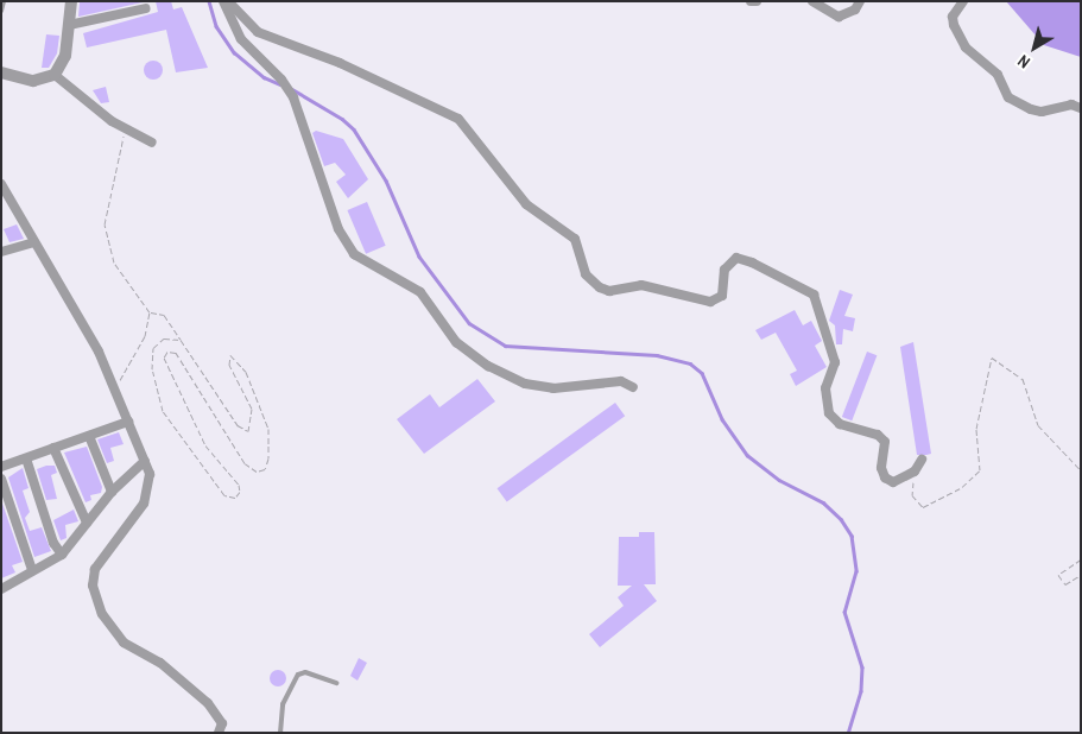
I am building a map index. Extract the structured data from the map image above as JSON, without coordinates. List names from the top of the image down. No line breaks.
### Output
{"north":"bottom left"}
